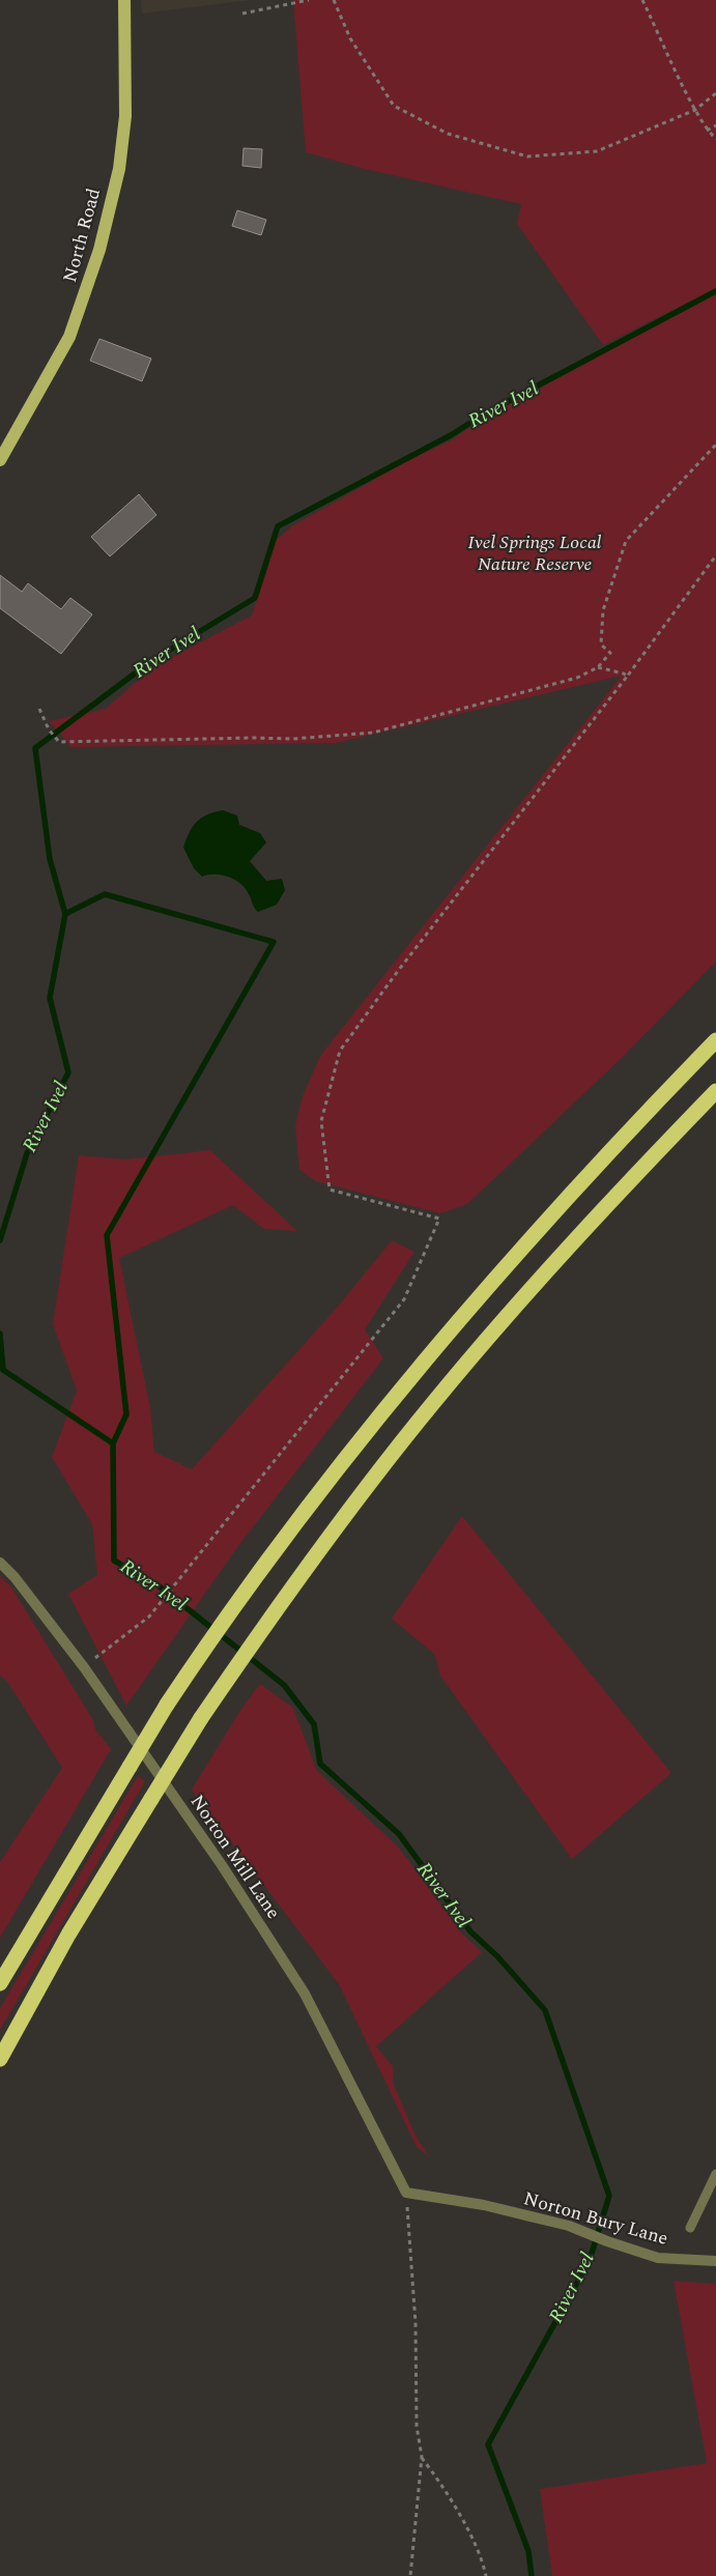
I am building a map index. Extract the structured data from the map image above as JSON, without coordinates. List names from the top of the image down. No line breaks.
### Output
{"streets":{"main road":["North Road"],"street":["Norton Mill Lane","Norton Bury Lane"]},"crossings":[["Norton Mill Lane","Norton Bury Lane"]],"water":["River Ivel"],"parks":["Ivel Springs Local Nature Reserve"]}
